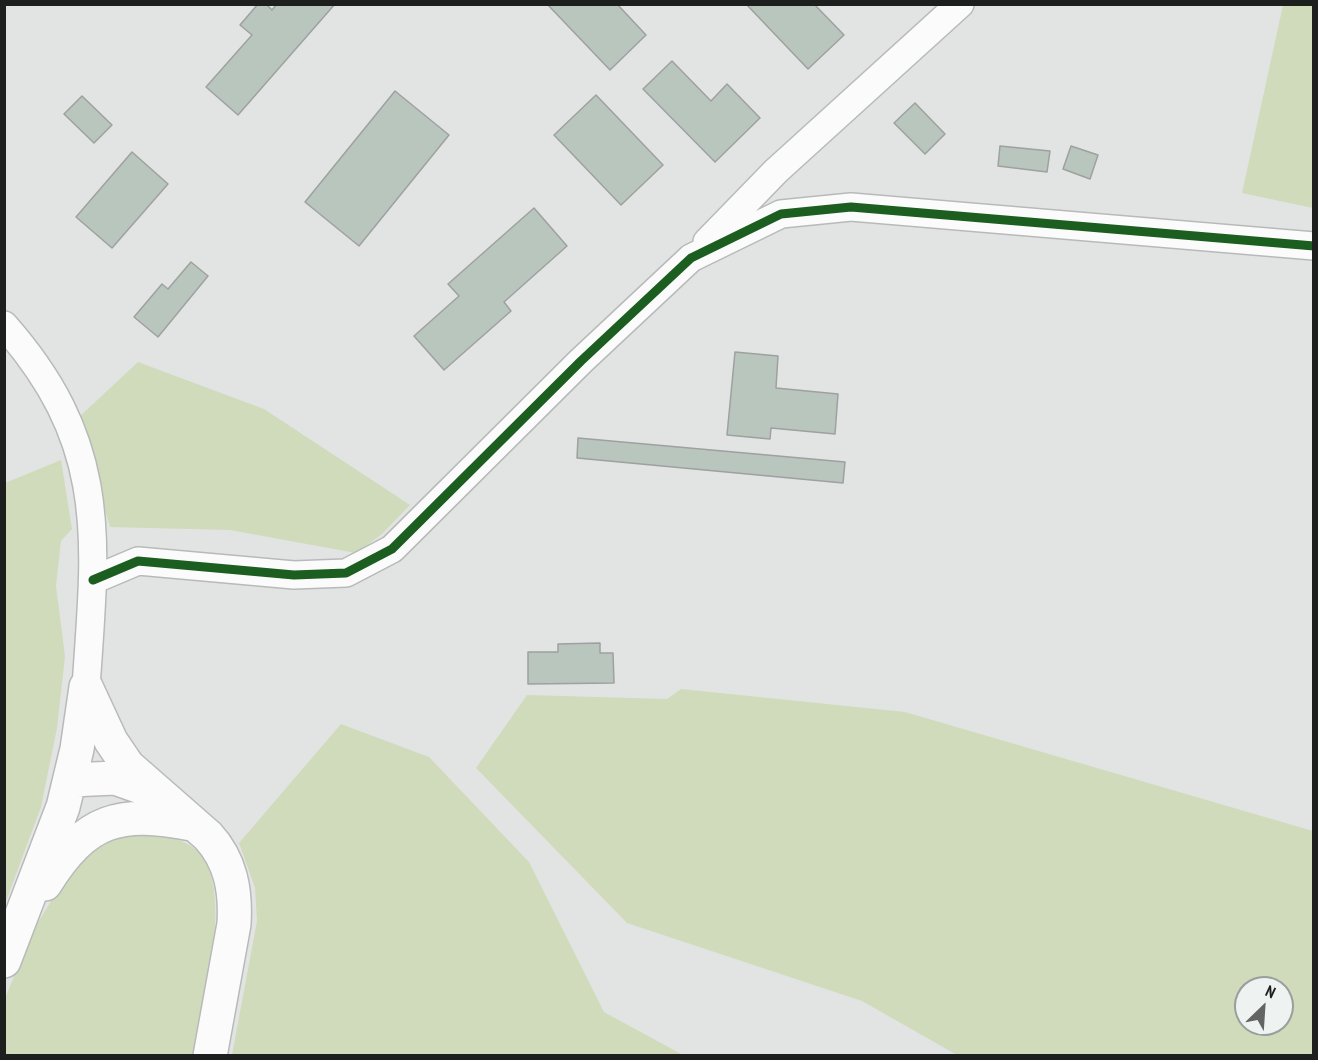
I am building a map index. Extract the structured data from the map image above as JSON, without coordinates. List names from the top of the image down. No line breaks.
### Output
{"north":"top right"}
